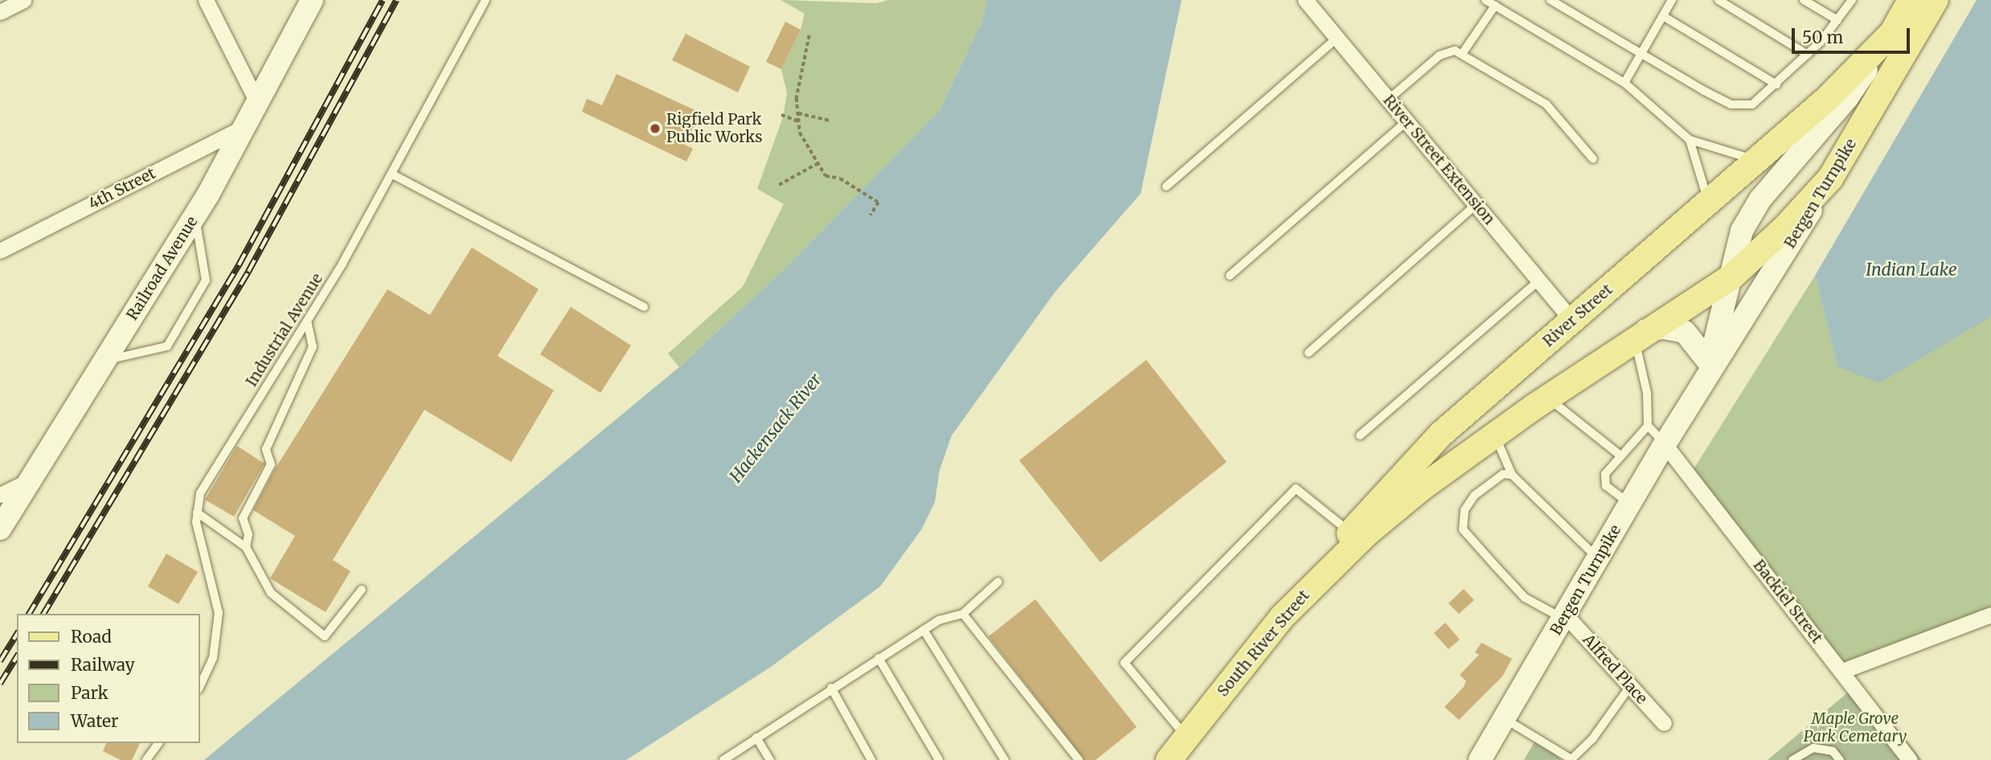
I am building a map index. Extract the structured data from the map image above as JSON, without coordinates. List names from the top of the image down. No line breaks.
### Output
{"streets":{"main road":["Bergen Turnpike","Railroad Avenue","River Street","South River Street"],"street":["River Street Extension","4th Street","Backiel Street","Alfred Place"],"lane":["Industrial Avenue"]},"crossings":[["River Street Extension","River Street"],["4th Street","Railroad Avenue"],["Bergen Turnpike","River Street"],["Bergen Turnpike","Backiel Street"],["Bergen Turnpike","Alfred Place"],["River Street","South River Street"]],"water":["Indian Lake","Hackensack River"],"parks":["Maple Grove Park Cemetary"],"places":["Rigfield Park Public Works"],"legend":["Road","Railway","Park","Water"],"scale_bar":"50 m"}
